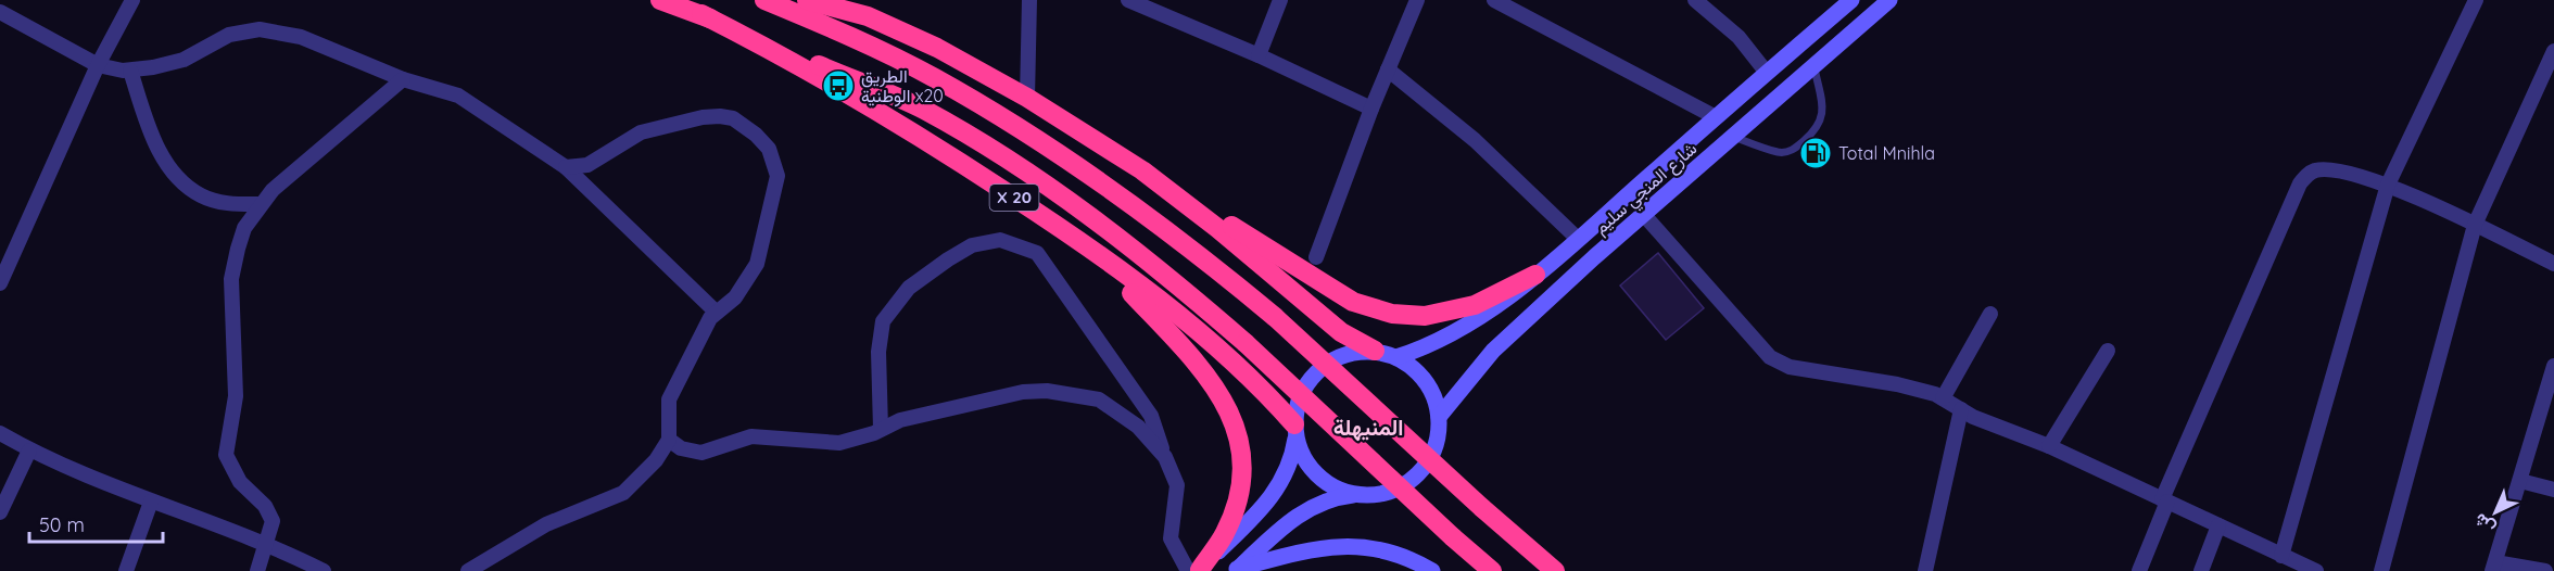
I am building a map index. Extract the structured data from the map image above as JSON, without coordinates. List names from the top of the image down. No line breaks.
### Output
{"streets":{"highway":["X 20"],"main road":["شارع المنجي سليم"]},"crossings":[["شارع المنجي سليم","X 20"]],"districts":["المنيهلة"],"places":{"bus stop":["الطريق الوطنية x20"],"fuel station":["Total Mnihla"]},"scale_bar":"50 m","north":"bottom left"}
